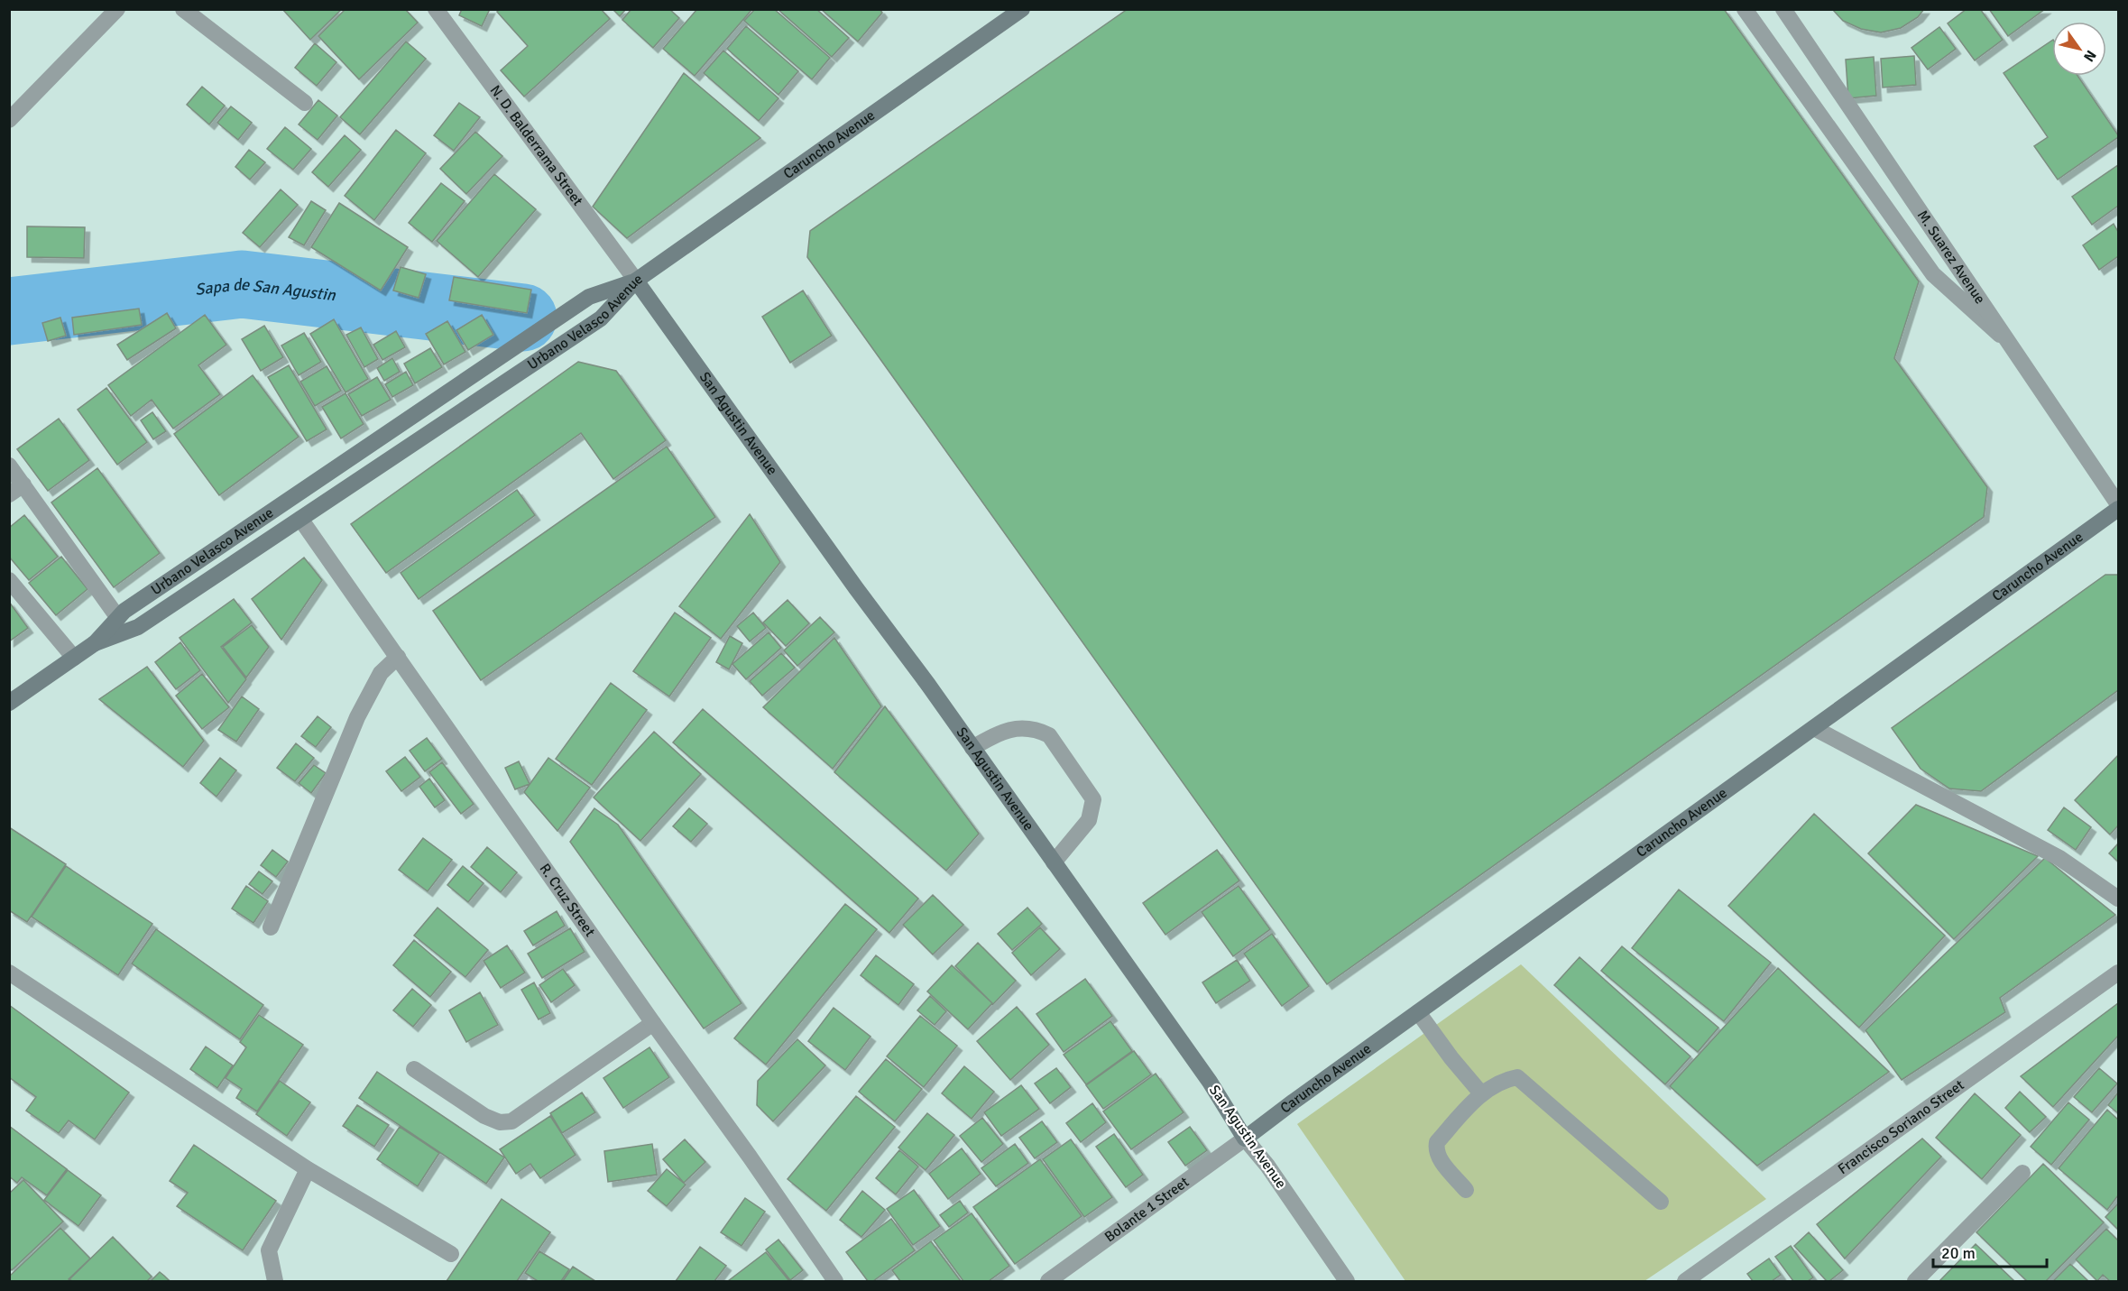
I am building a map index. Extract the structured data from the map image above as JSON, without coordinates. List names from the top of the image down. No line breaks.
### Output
{"streets":{"main road":["Caruncho Avenue","Urbano Velasco Avenue","San Agustin Avenue"],"street":["N. D. Balderrama Street","M. Suarez Avenue","R. Cruz Street","Francisco Soriano Street","Bolante 1 Street"]},"crossings":[["N. D. Balderrama Street","Caruncho Avenue"],["N. D. Balderrama Street","Urbano Velasco Avenue"],["N. D. Balderrama Street","San Agustin Avenue"],["Caruncho Avenue","Urbano Velasco Avenue"],["Caruncho Avenue","San Agustin Avenue"],["Caruncho Avenue","Bolante 1 Street"],["Urbano Velasco Avenue","San Agustin Avenue"],["Urbano Velasco Avenue","R. Cruz Street"],["San Agustin Avenue","Bolante 1 Street"]],"water":["Sapa de San Agustin"],"scale_bar":"20 m","north":"bottom right"}
